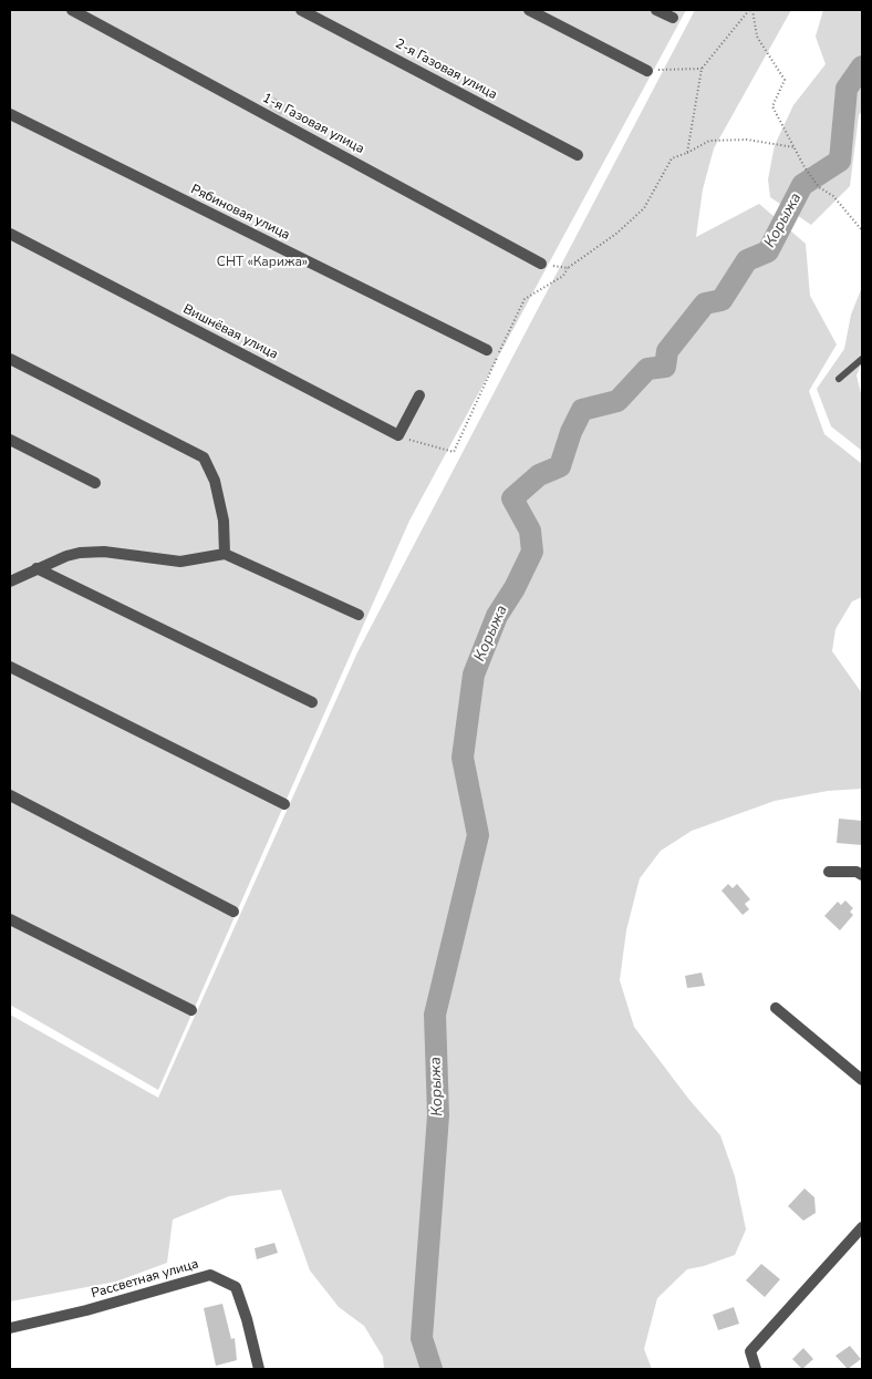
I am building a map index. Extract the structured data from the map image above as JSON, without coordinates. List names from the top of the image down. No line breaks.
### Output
{"streets":{"street":["2-я Газовая улица","1-я Газовая улица","Рябиновая улица","Вишнёвая улица","Рассветная улица"]},"water":["Корыжа"],"parks":["СНТ «Карижа»"]}
